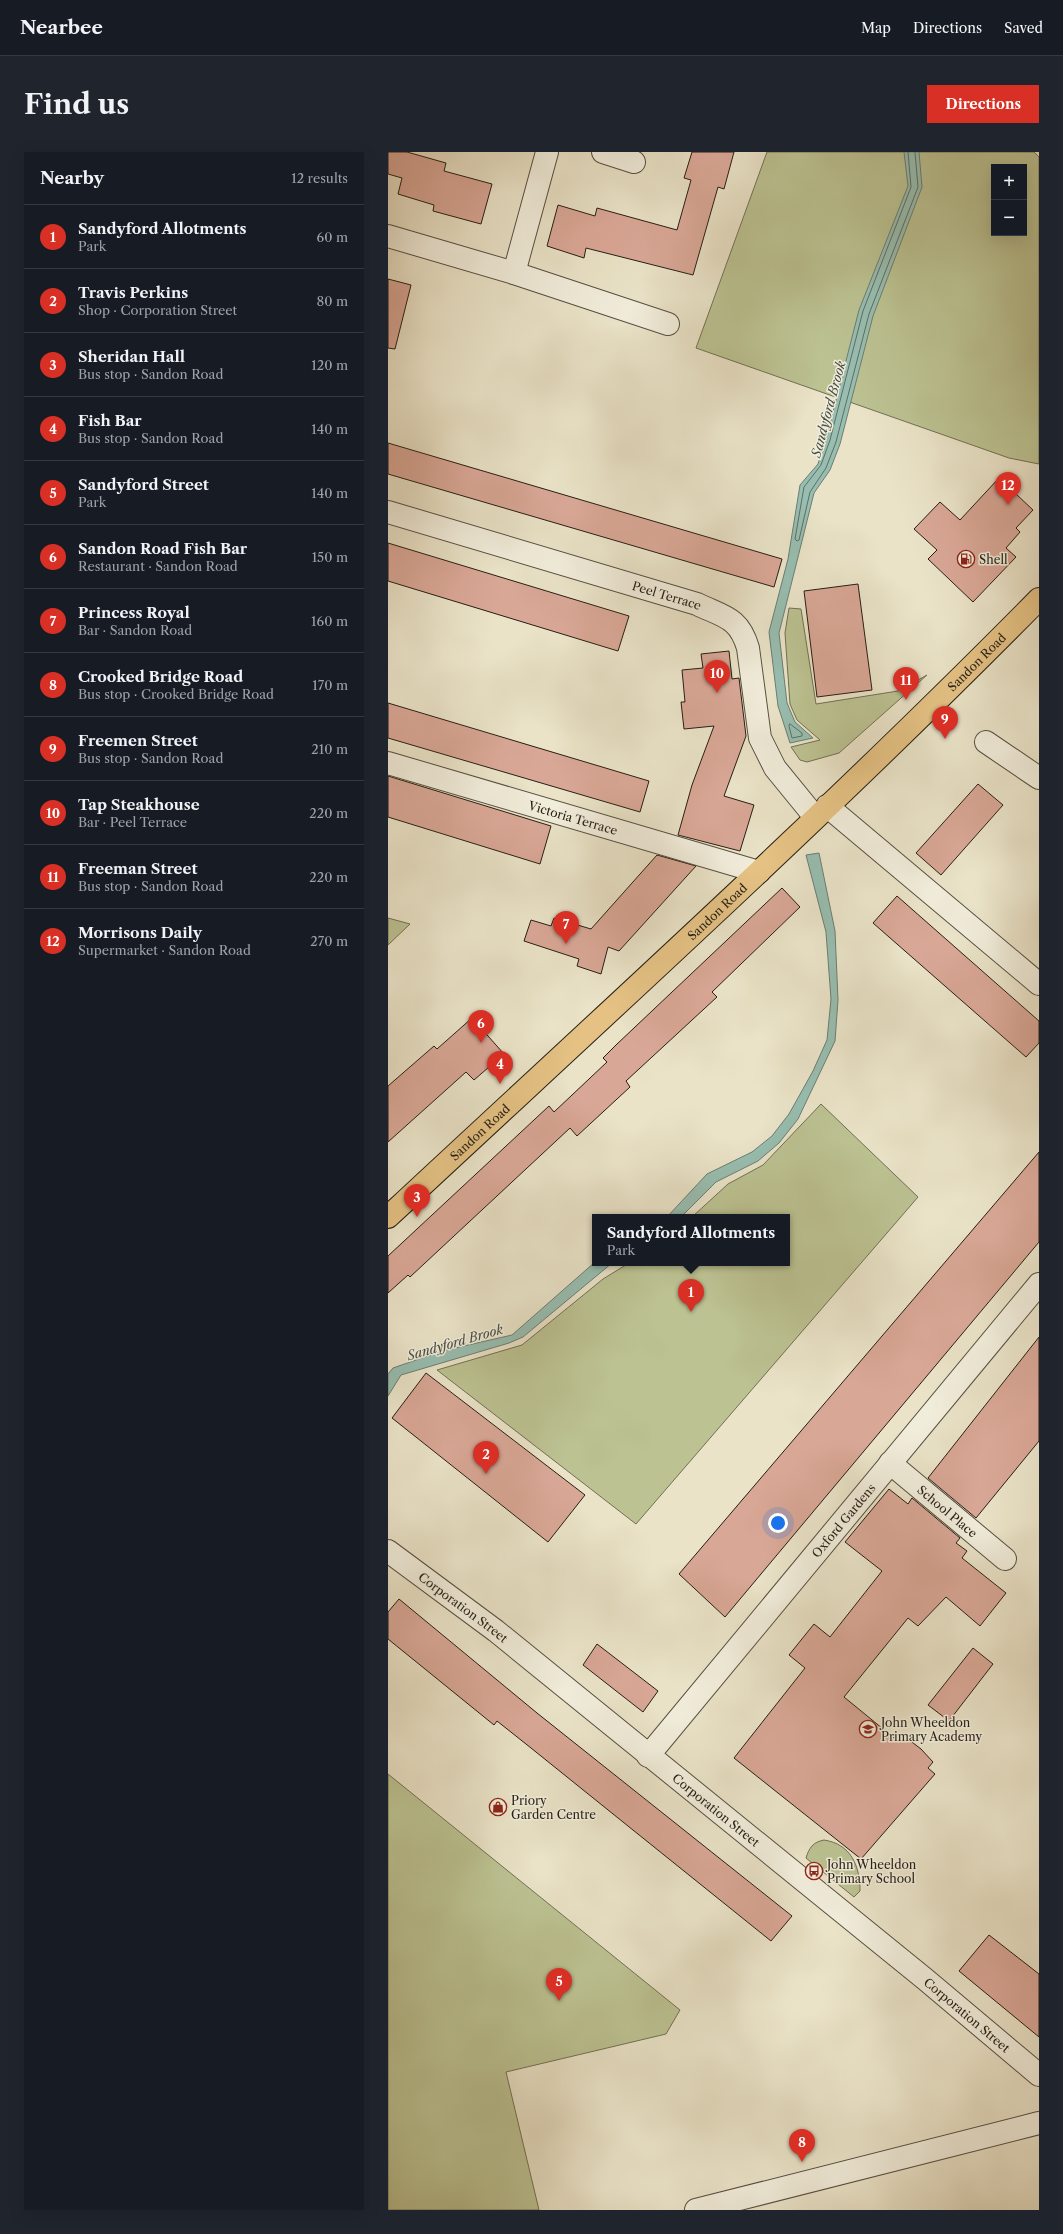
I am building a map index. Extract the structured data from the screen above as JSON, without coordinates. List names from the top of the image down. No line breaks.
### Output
{"streets":{"main road":["Sandon Road"],"street":["Peel Terrace","Victoria Terrace","School Place","Oxford Gardens","Corporation Street"]},"crossings":[["Peel Terrace","Sandon Road"],["Sandon Road","Victoria Terrace"],["School Place","Oxford Gardens"],["Oxford Gardens","Corporation Street"]],"water":["Sandyford Brook"],"places":{"fuel station":["Shell"],"school or university":["John Wheeldon Primary Academy"],"shop":["Priory Garden Centre"],"bus stop":["John Wheeldon Primary School"]},"page":{"header":"Nearbee","nav":["Map","Directions","Saved"],"buttons":"Directions","title":"Find us","heading":["Nearby","12 results"],"map_buttons":["+","−"],"list":[{"mark":"1","name":"Sandyford Allotments","note":"Park","value":"60 m"},{"mark":"2","name":"Travis Perkins","note":"Shop · Corporation Street","value":"80 m"},{"mark":"3","name":"Sheridan Hall","note":"Bus stop · Sandon Road","value":"120 m"},{"mark":"4","name":"Fish Bar","note":"Bus stop · Sandon Road","value":"140 m"},{"mark":"5","name":"Sandyford Street","note":"Park","value":"140 m"},{"mark":"6","name":"Sandon Road Fish Bar","note":"Restaurant · Sandon Road","value":"150 m"},{"mark":"7","name":"Princess Royal","note":"Bar · Sandon Road","value":"160 m"},{"mark":"8","name":"Crooked Bridge Road","note":"Bus stop · Crooked Bridge Road","value":"170 m"},{"mark":"9","name":"Freemen Street","note":"Bus stop · Sandon Road","value":"210 m"},{"mark":"10","name":"Tap Steakhouse","note":"Bar · Peel Terrace","value":"220 m"},{"mark":"11","name":"Freeman Street","note":"Bus stop · Sandon Road","value":"220 m"},{"mark":"12","name":"Morrisons Daily","note":"Supermarket · Sandon Road","value":"270 m"}],"pins":["12","10","11","9","7","6","4","3","1","2","5","8"],"popup":["Sandyford Allotments","Park"]}}
